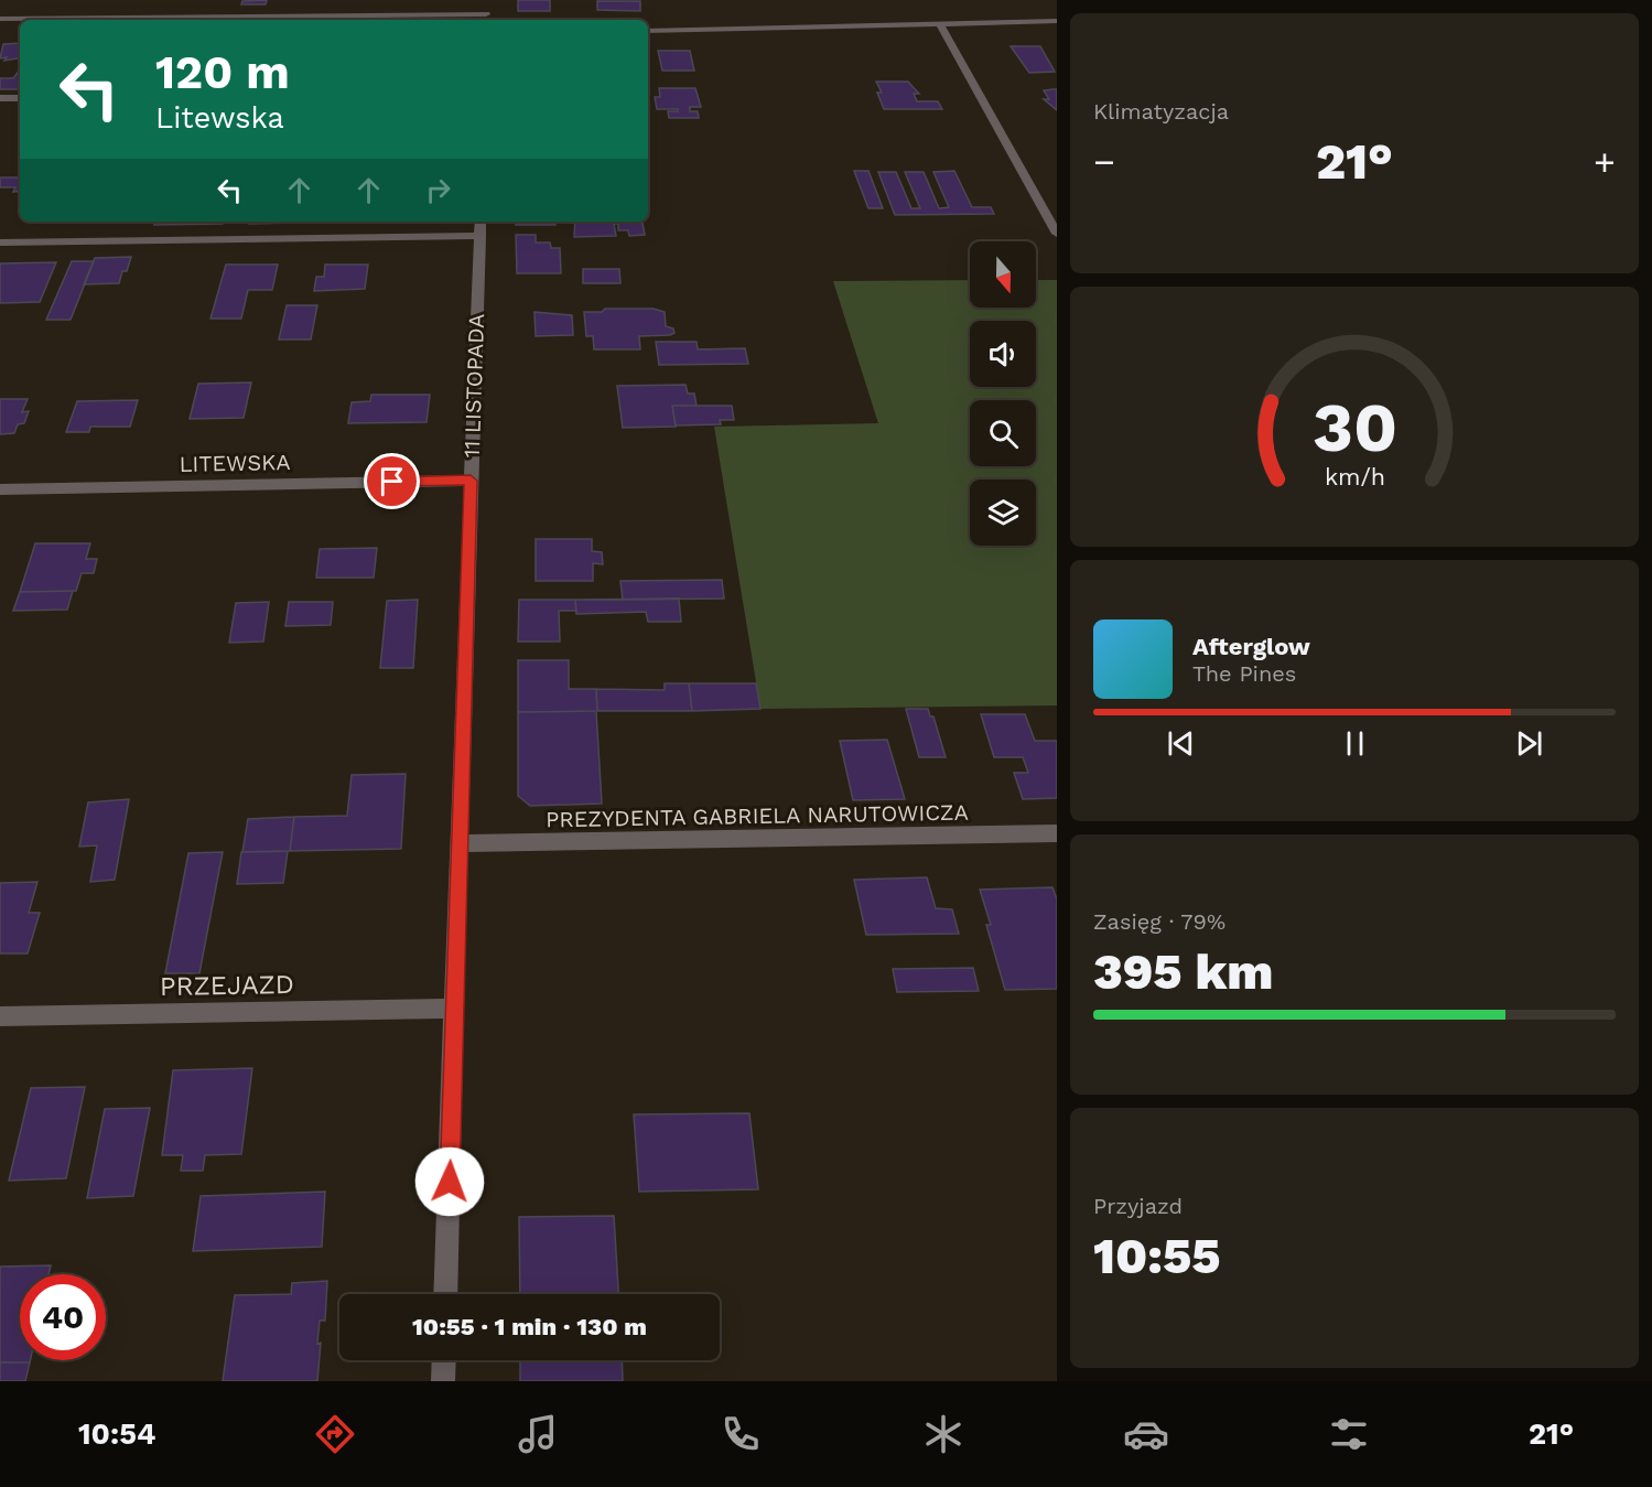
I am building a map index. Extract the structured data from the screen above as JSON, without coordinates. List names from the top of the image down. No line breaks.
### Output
{"streets":{"street":["11 LISTOPADA","LITEWSKA","PREZYDENTA GABRIELA NARUTOWICZA","PRZEJAZD"]},"crossings":[["11 LISTOPADA","LITEWSKA"],["11 LISTOPADA","PREZYDENTA GABRIELA NARUTOWICZA"],["11 LISTOPADA","PRZEJAZD"]],"north":"bottom","page":{"tile":["Klimatyzacja",["Zasięg · 79%","395 km"],["Przyjazd","10:55"]],"turn":["120 m","Litewska"],"heat":["−","21°","+"],"song":["Afterglow","The Pines"],"limit":"40","trip":"10:55 · 1 min · 130 m","tabs":["10:54","21°"],"gauge":["30","km/h"]}}
